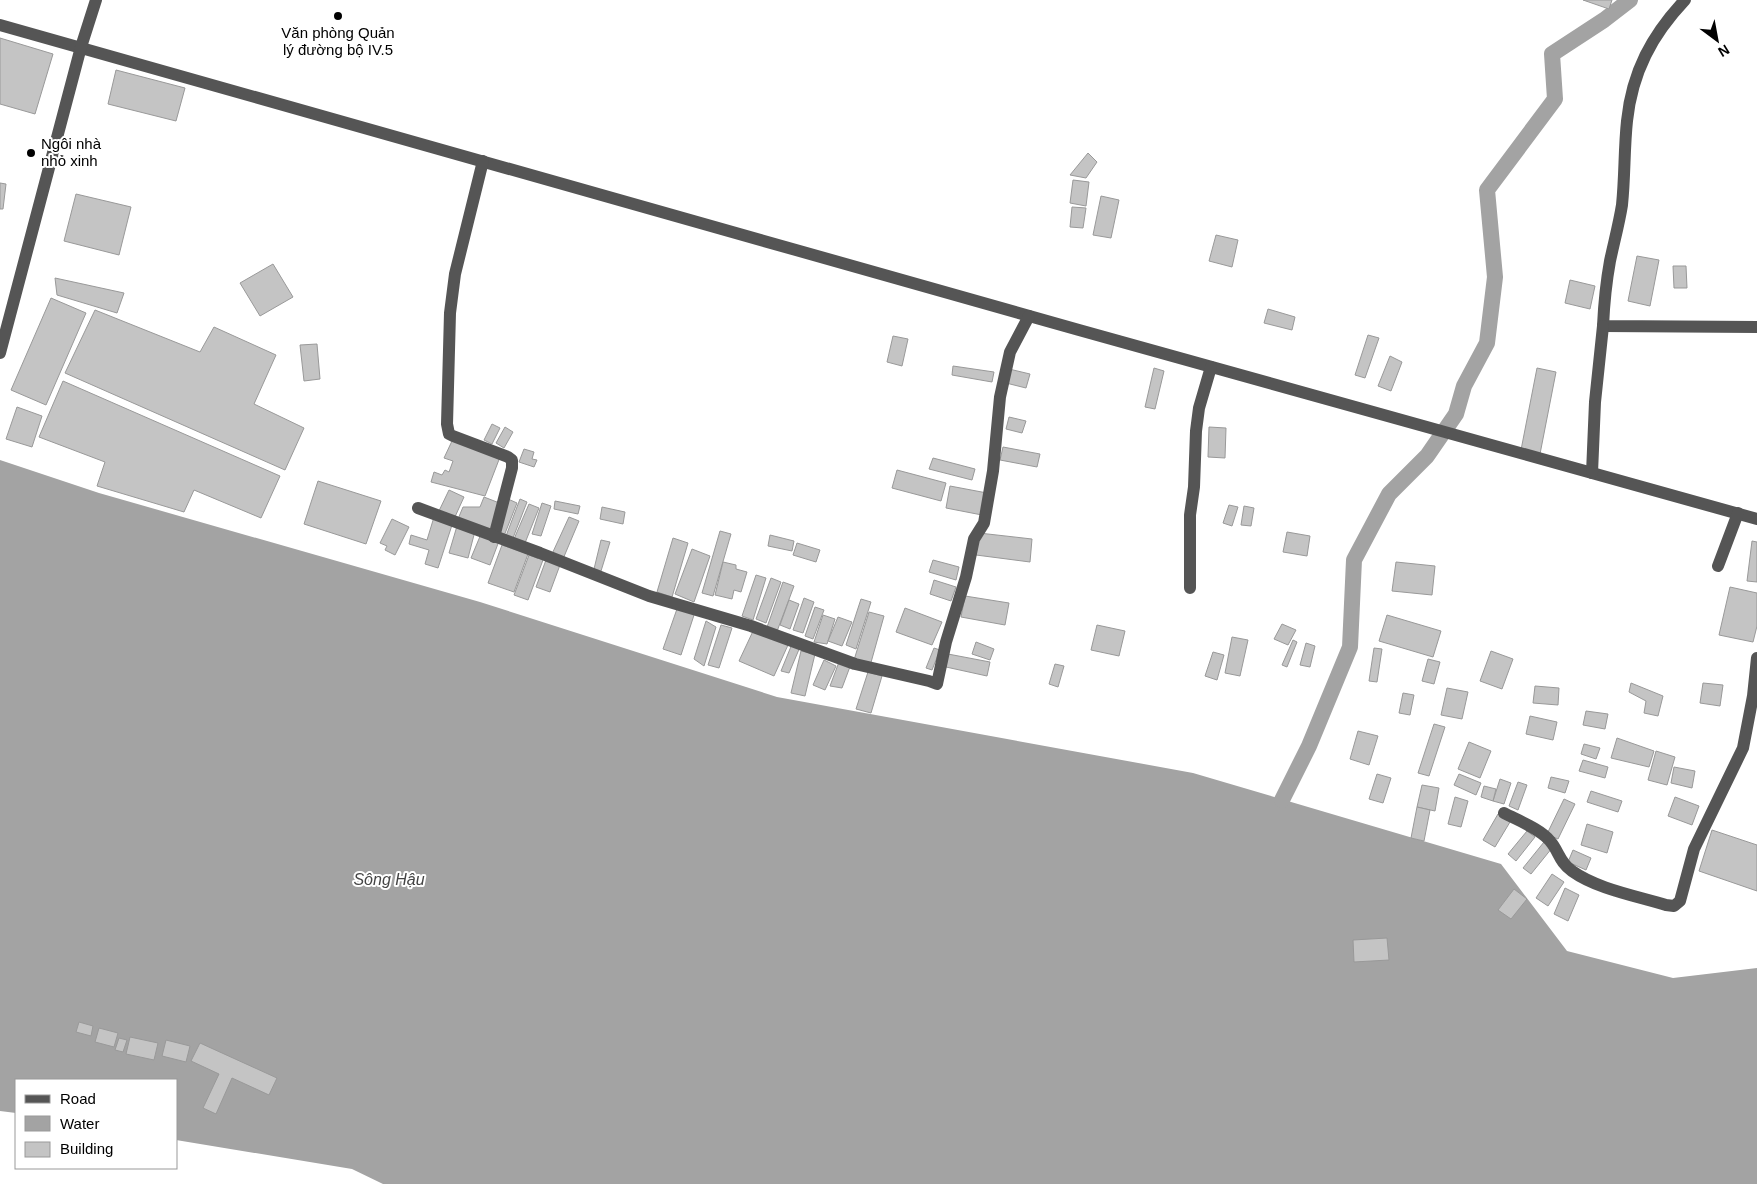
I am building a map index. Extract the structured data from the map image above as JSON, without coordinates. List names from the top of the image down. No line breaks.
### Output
{"water":["Sông Hậu"],"places":["Văn phòng Quản lý đường bộ IV.5","Ngôi nhà nhỏ xinh"],"legend":["Road","Water","Building"],"north":"bottom right"}
